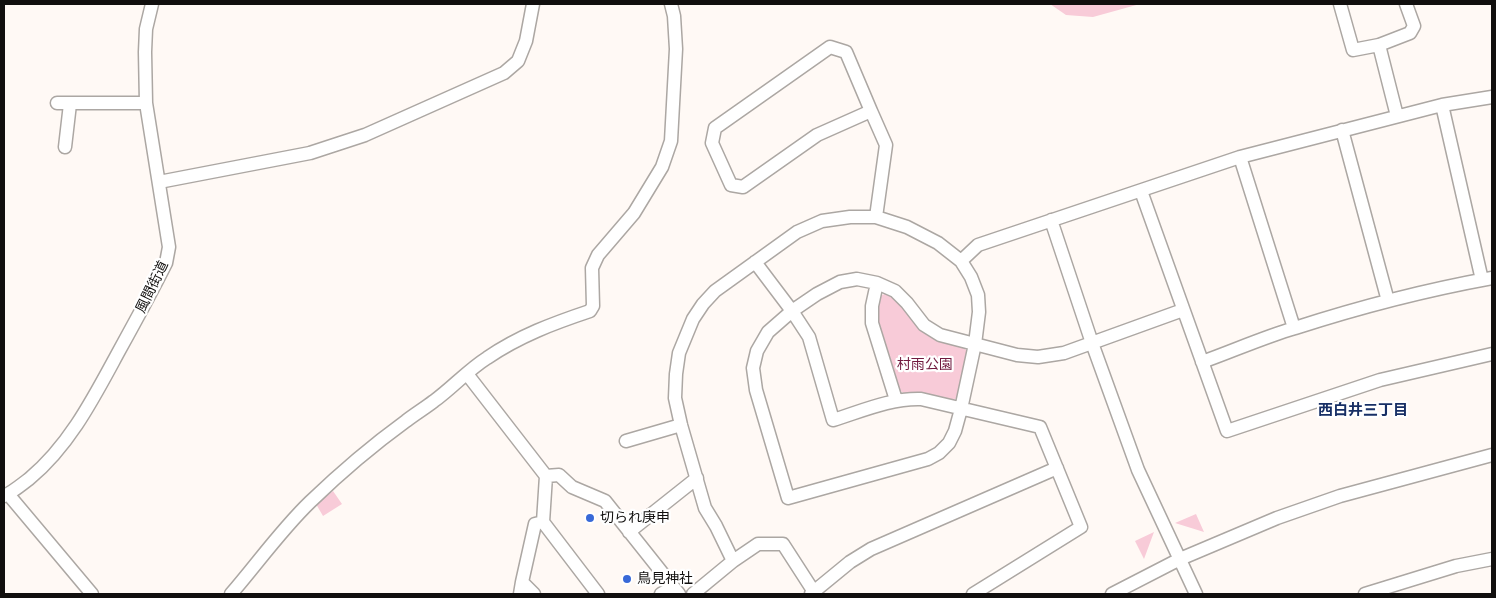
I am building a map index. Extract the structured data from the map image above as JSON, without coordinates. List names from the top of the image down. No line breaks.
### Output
{"streets":{"street":["風間街道"]},"districts":["西白井三丁目"],"parks":["村雨公園"],"places":["切られ庚申","鳥見神社"]}
